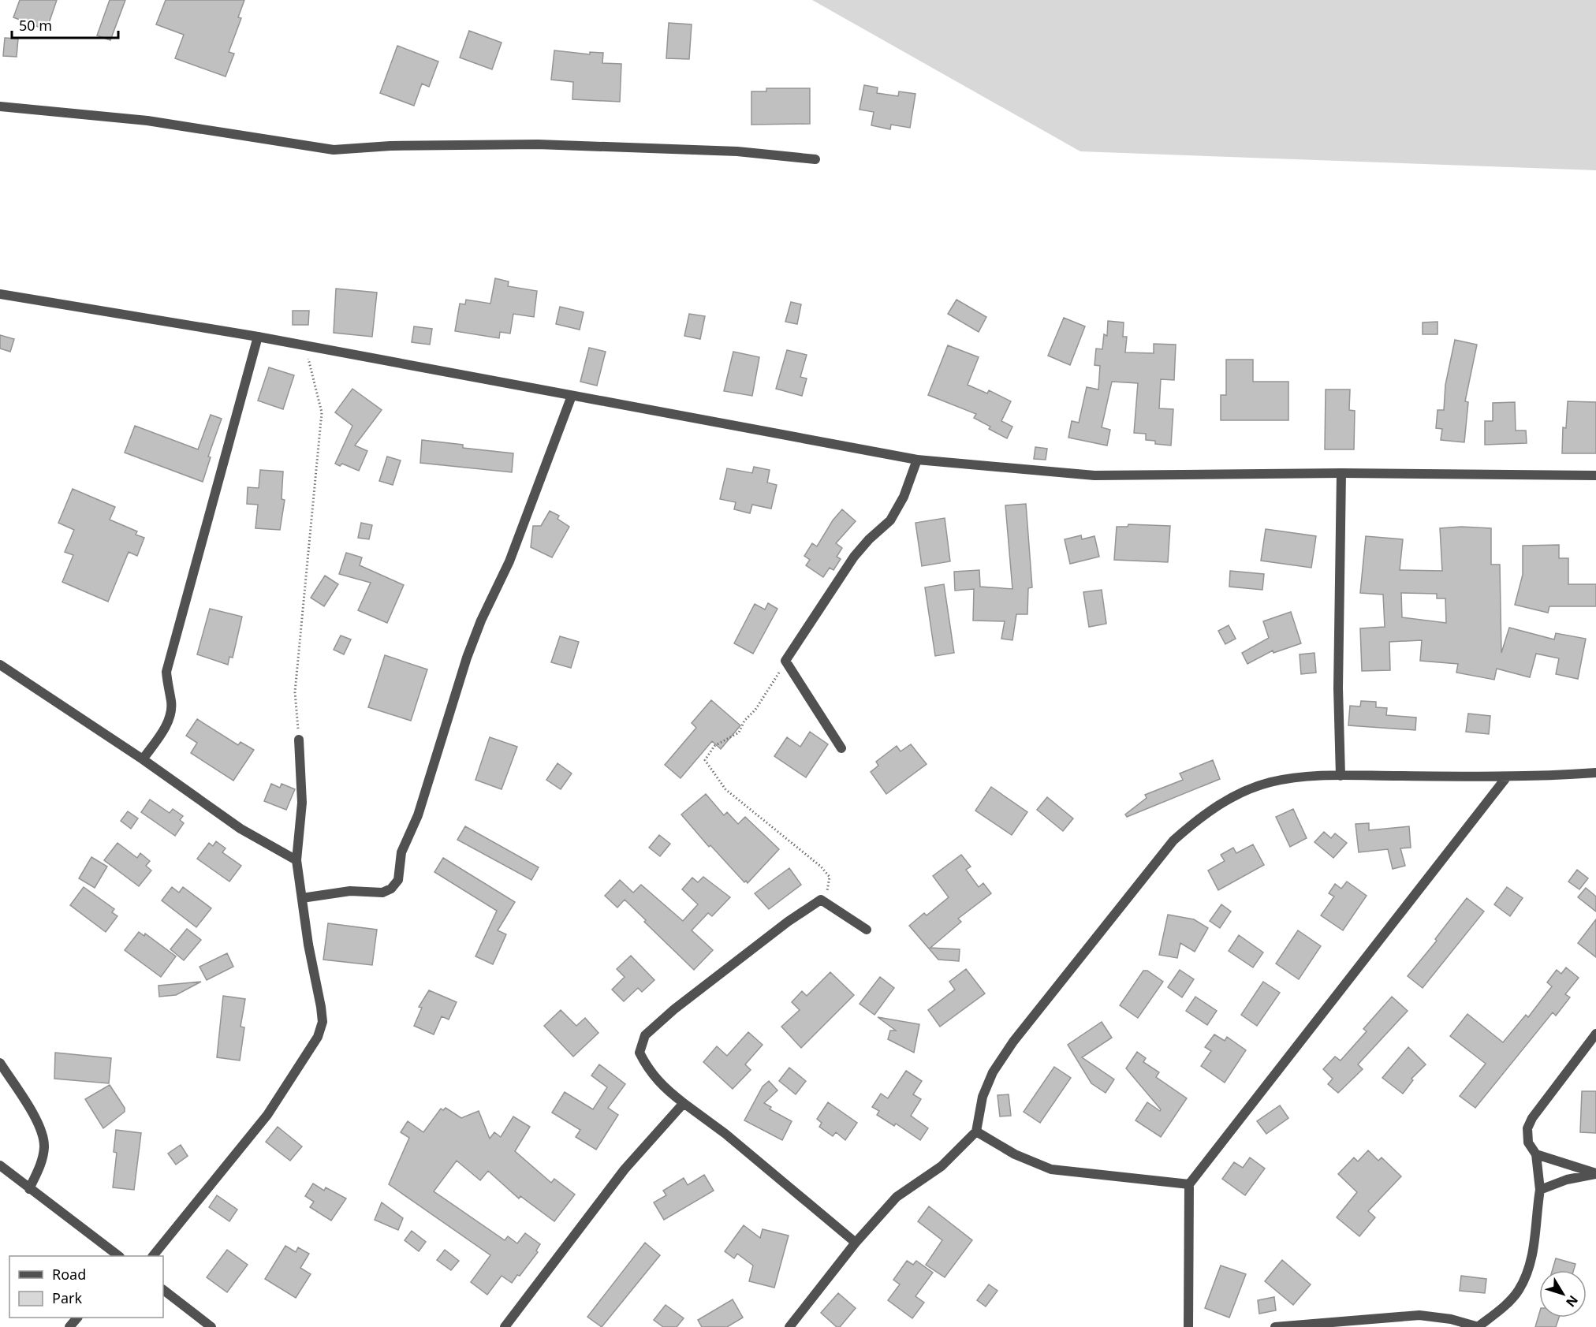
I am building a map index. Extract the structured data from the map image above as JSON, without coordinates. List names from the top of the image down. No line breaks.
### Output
{"legend":["Road","Park"],"scale_bar":"50 m","north":"bottom right"}
